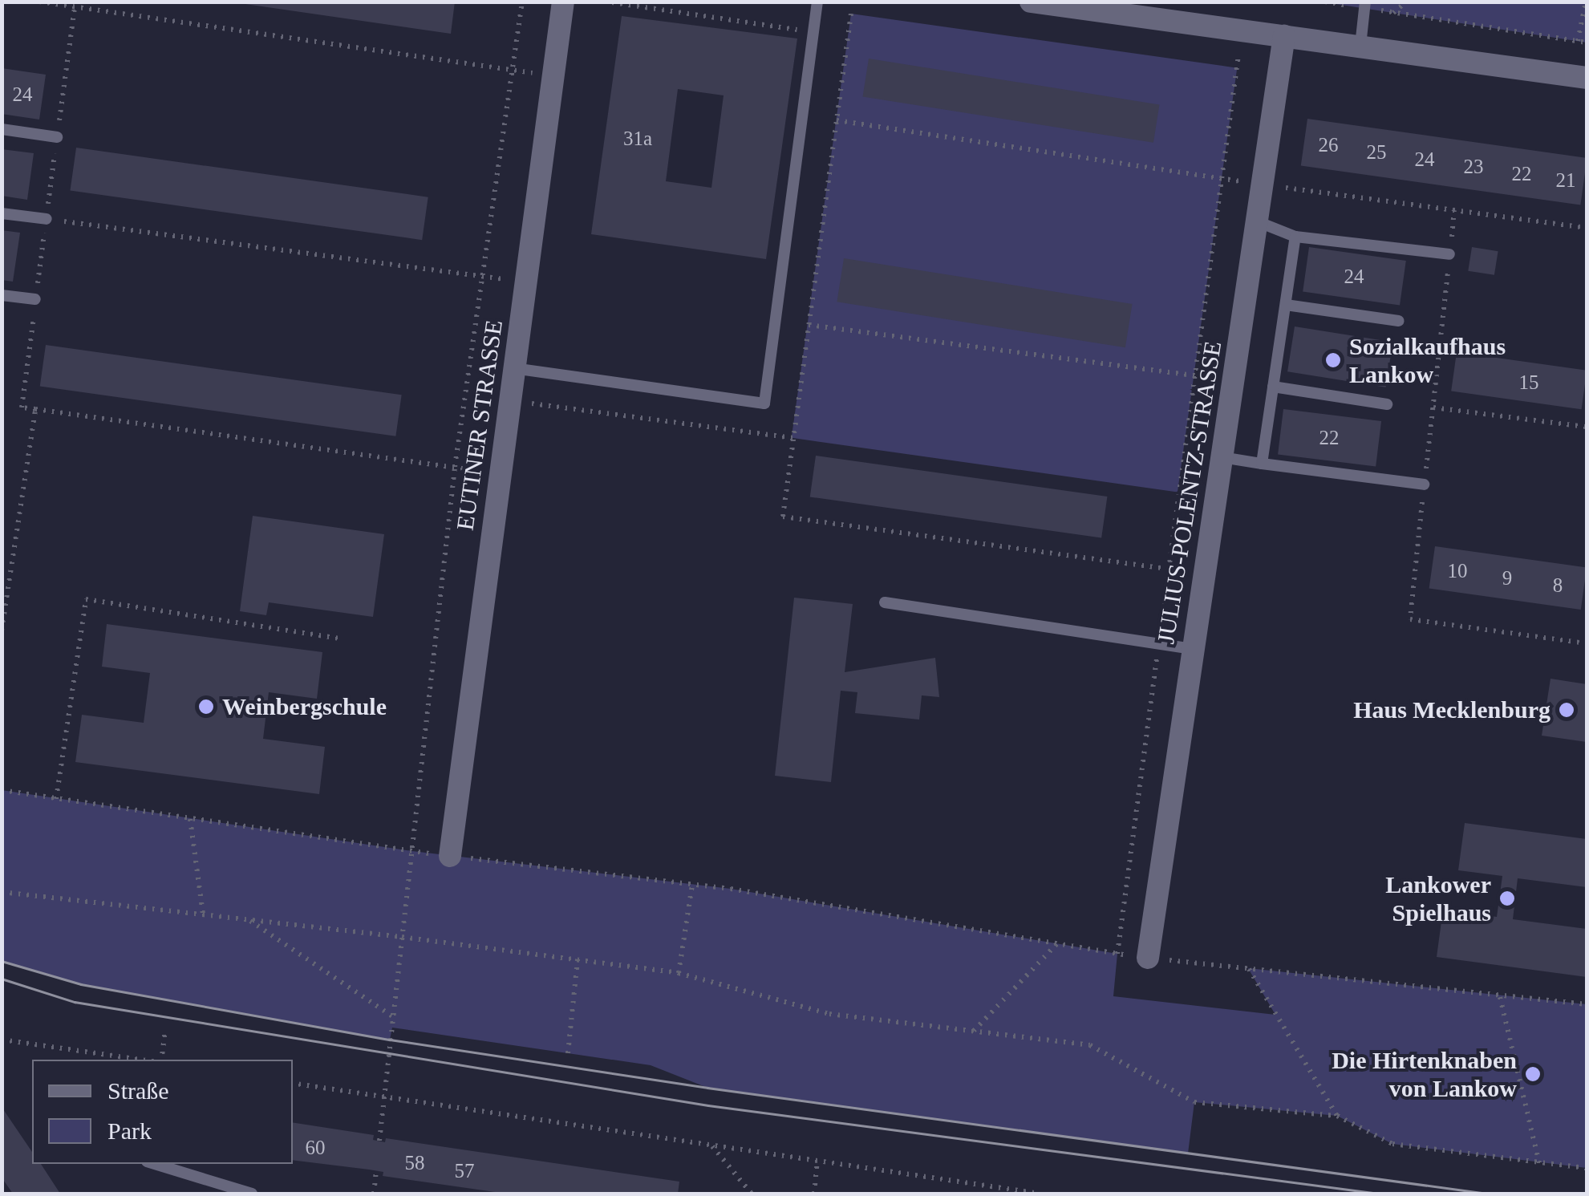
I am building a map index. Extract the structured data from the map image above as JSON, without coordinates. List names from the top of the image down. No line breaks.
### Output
{"streets":{"street":["EUTINER STRASSE","JULIUS-POLENTZ-STRASSE"]},"places":["Sozialkaufhaus Lankow","Weinbergschule","Haus Mecklenburg","Lankower Spielhaus","Die Hirtenknaben von Lankow"],"house_numbers":["24","31a","26","25","24","23","22","21","24","15","22","10","9","8","60","58","57"],"legend":["Straße","Park"]}
